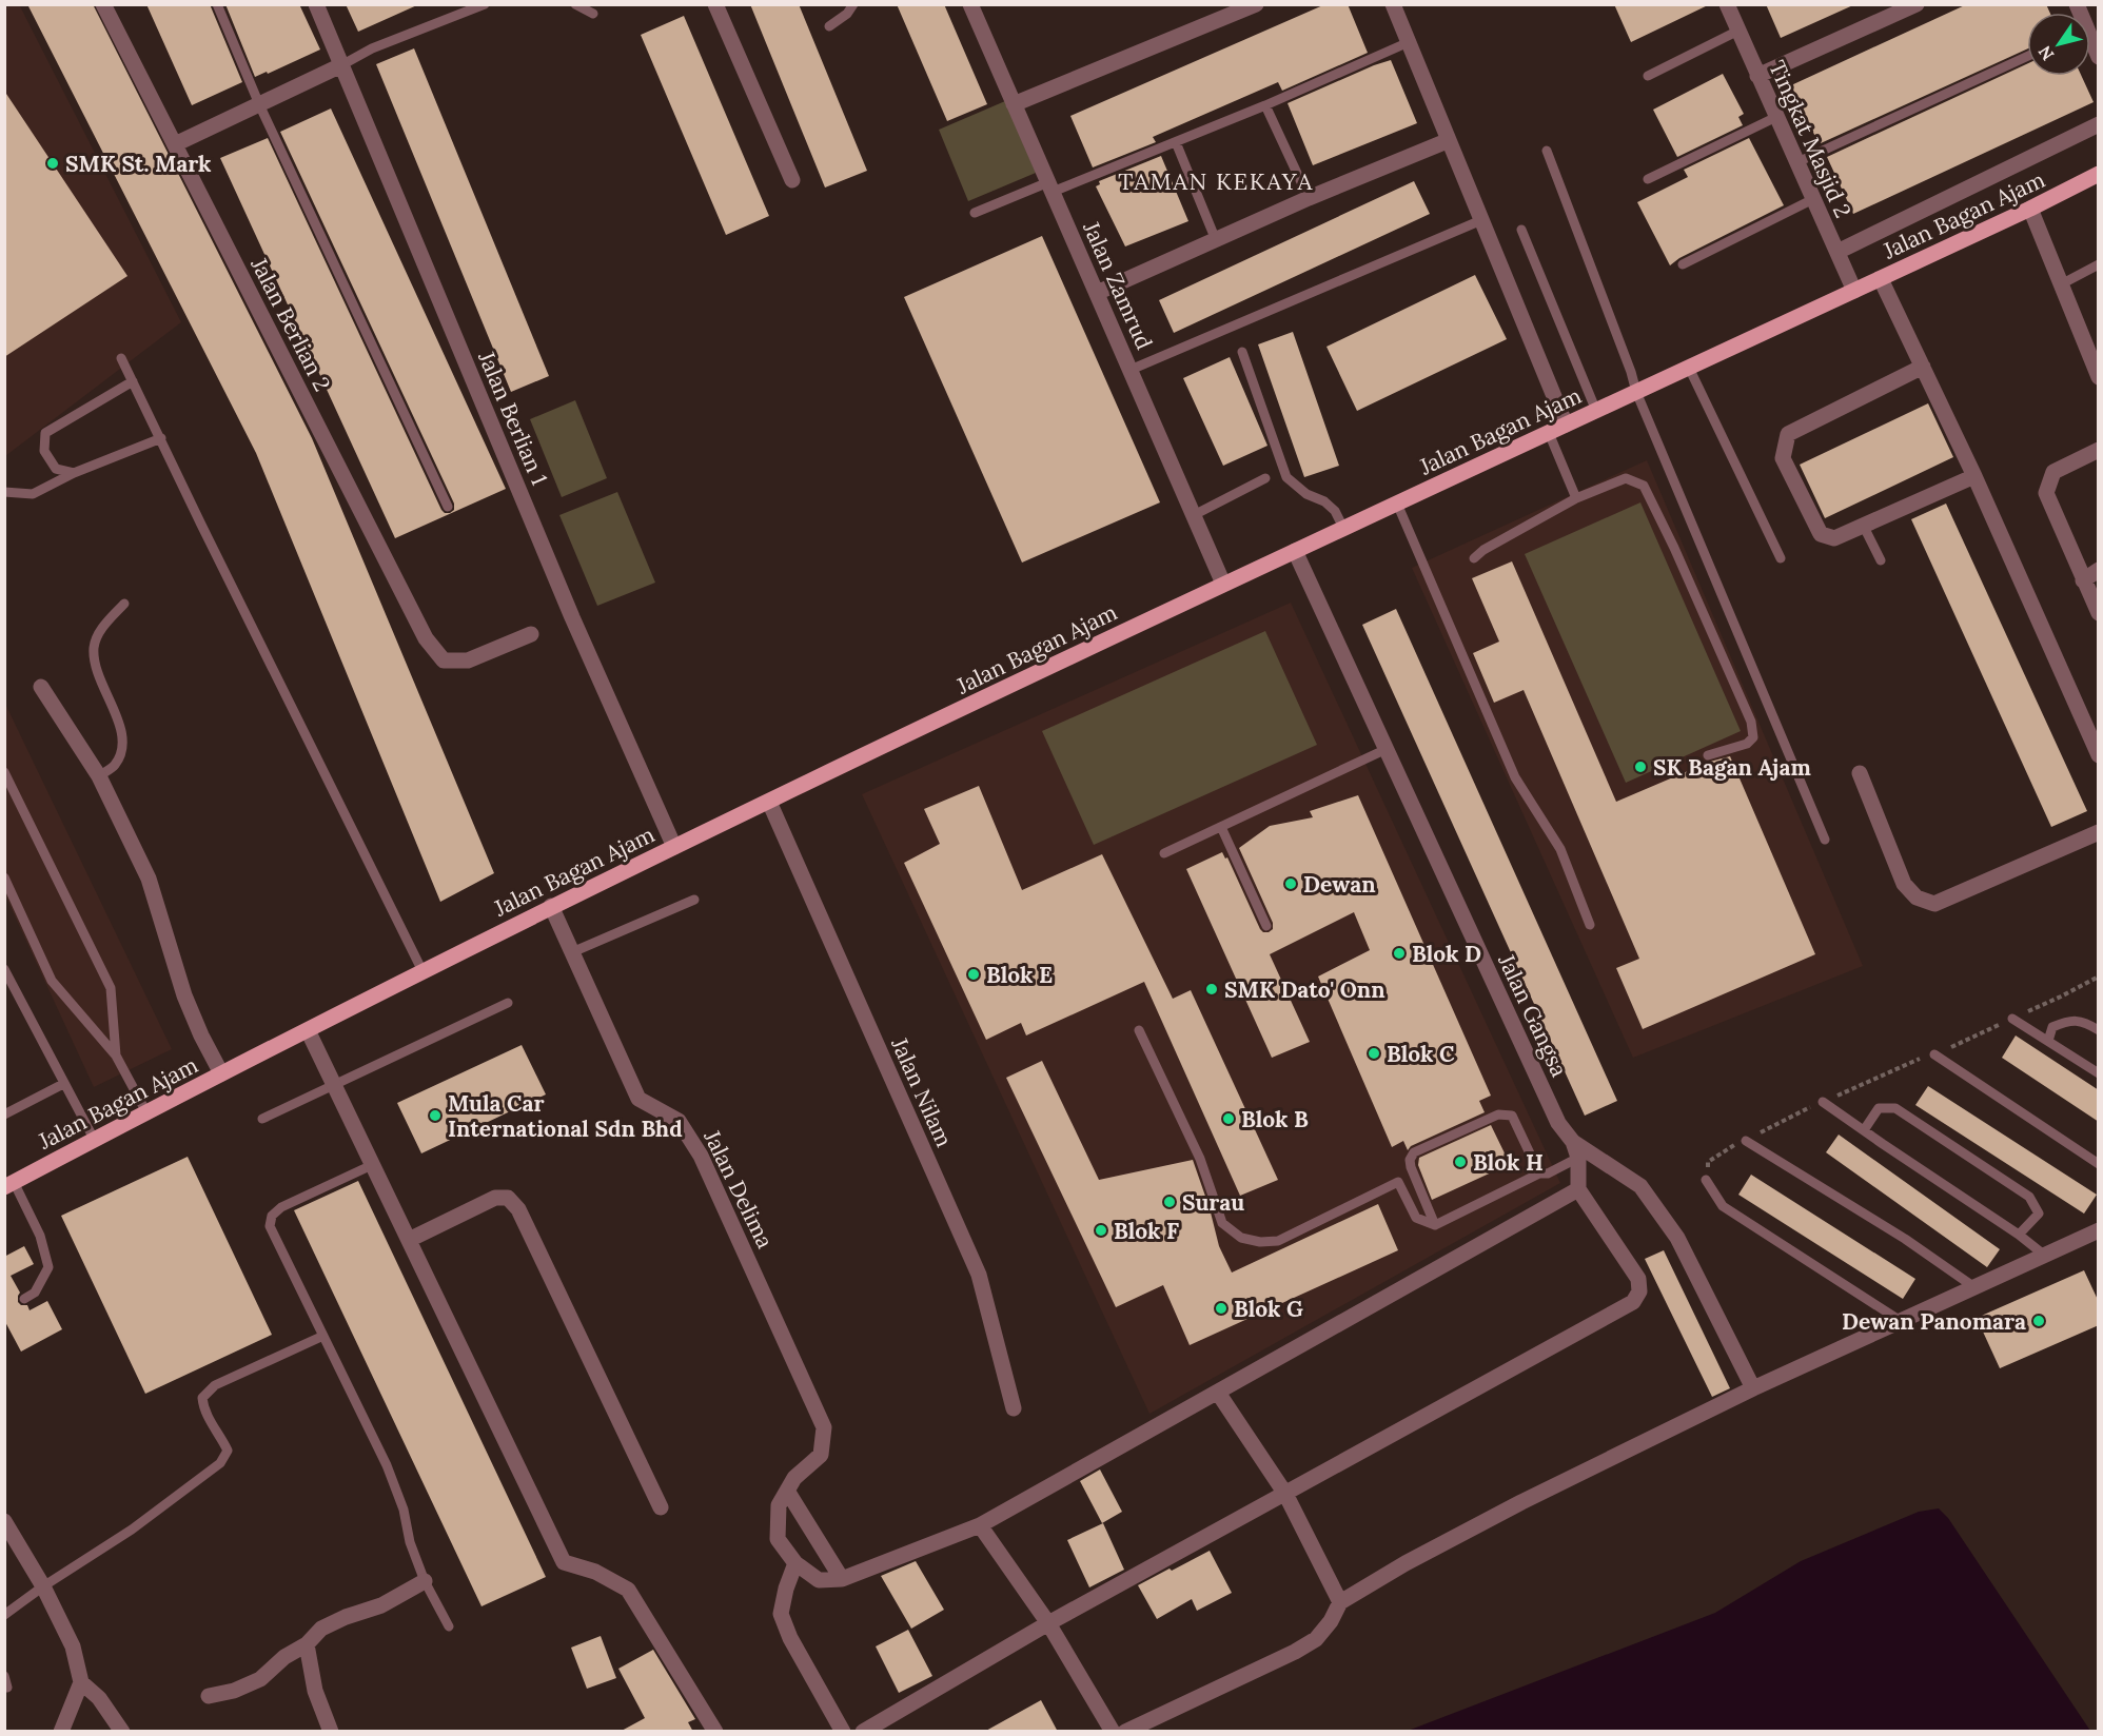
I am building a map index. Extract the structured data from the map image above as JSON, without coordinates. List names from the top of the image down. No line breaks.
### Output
{"streets":{"main road":["Jalan Bagan Ajam"],"street":["Tingkat Masjid 2","Jalan Zamrud","Jalan Berlian 2","Jalan Berlian 1","Jalan Gangsa","Jalan Nilam","Jalan Delima"]},"crossings":[["Tingkat Masjid 2","Jalan Bagan Ajam"],["Jalan Bagan Ajam","Jalan Zamrud"],["Jalan Bagan Ajam","Jalan Berlian 1"],["Jalan Bagan Ajam","Jalan Gangsa"],["Jalan Bagan Ajam","Jalan Nilam"],["Jalan Bagan Ajam","Jalan Delima"]],"districts":["TAMAN KEKAYA"],"places":["SMK St. Mark","SK Bagan Ajam","Dewan","Blok D","Blok E","SMK Dato' Onn","Blok C","Mula Car International Sdn Bhd","Blok B","Blok H","Surau","Blok F","Blok G","Dewan Panomara"],"north":"bottom left"}
